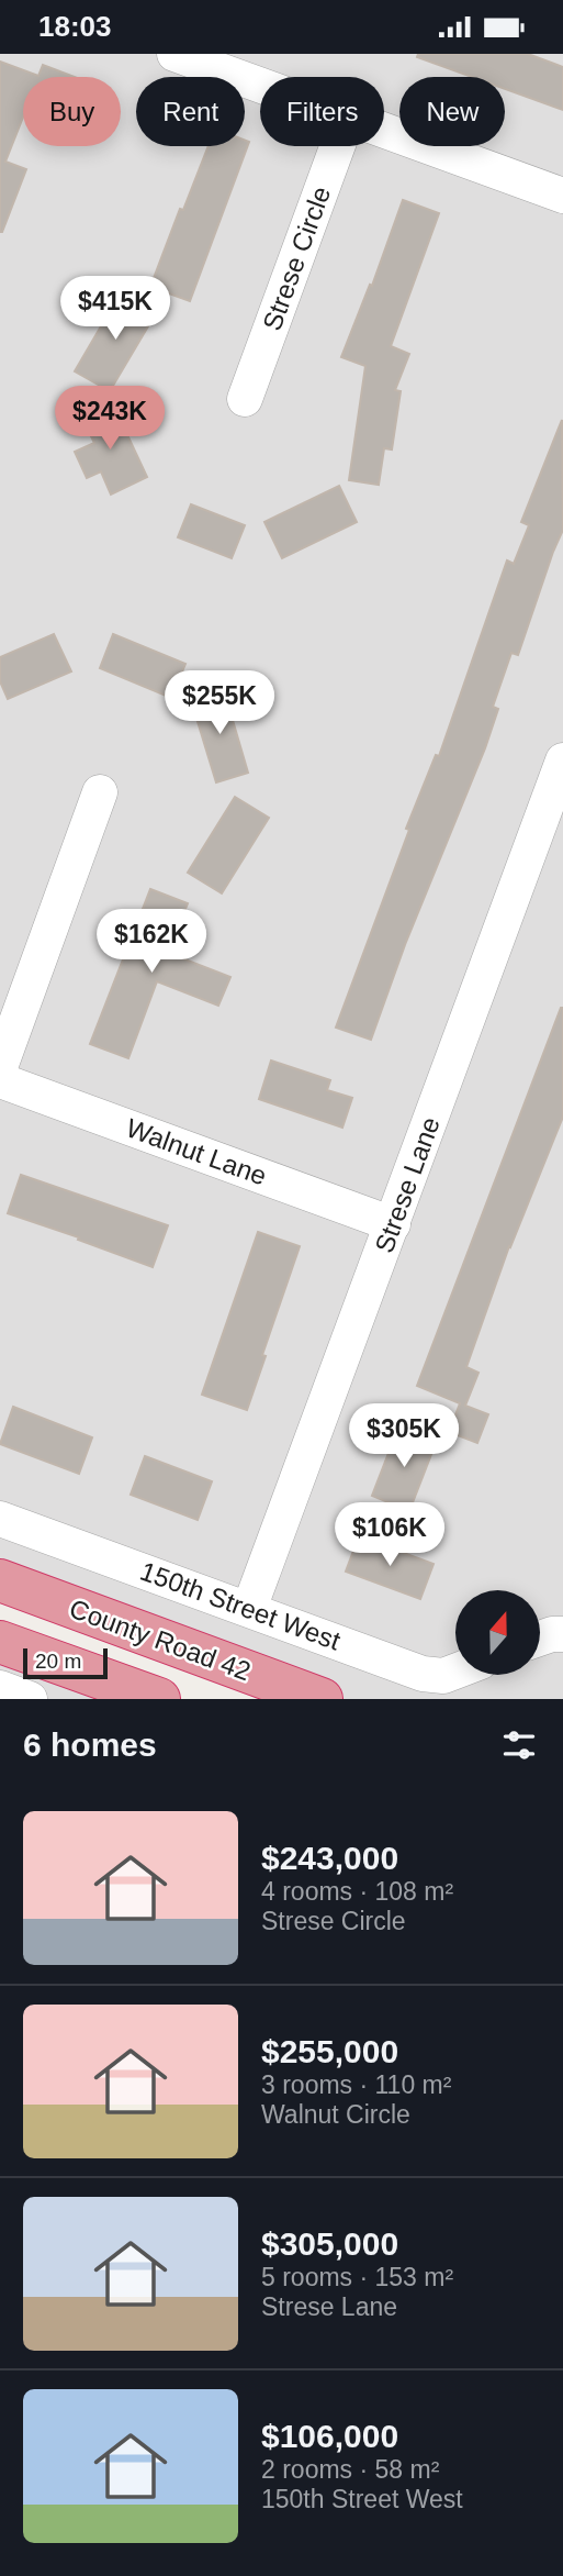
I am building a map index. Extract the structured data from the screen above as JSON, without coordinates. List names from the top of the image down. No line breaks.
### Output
{"streets":{"highway":["County Road 42"],"street":["Strese Circle","Walnut Lane","Strese Lane","150th Street West"]},"crossings":[["Walnut Lane","Strese Lane"],["Strese Lane","150th Street West"]],"scale_bar":"20 m","north":"top","page":{"status":"18:03","chip":["Buy","Rent","Filters","New"],"price":["$415K","$243K","$255K","$162K","$305K","$106K"],"scale":"20 m","heading":"6 homes","list":[{"name":"$243,000","note":"4 rooms · 108 m² · Strese Circle"},{"name":"$255,000","note":"3 rooms · 110 m² · Walnut Circle"},{"name":"$305,000","note":"5 rooms · 153 m² · Strese Lane"},{"name":"$106,000","note":"2 rooms · 58 m² · 150th Street West"}]}}
